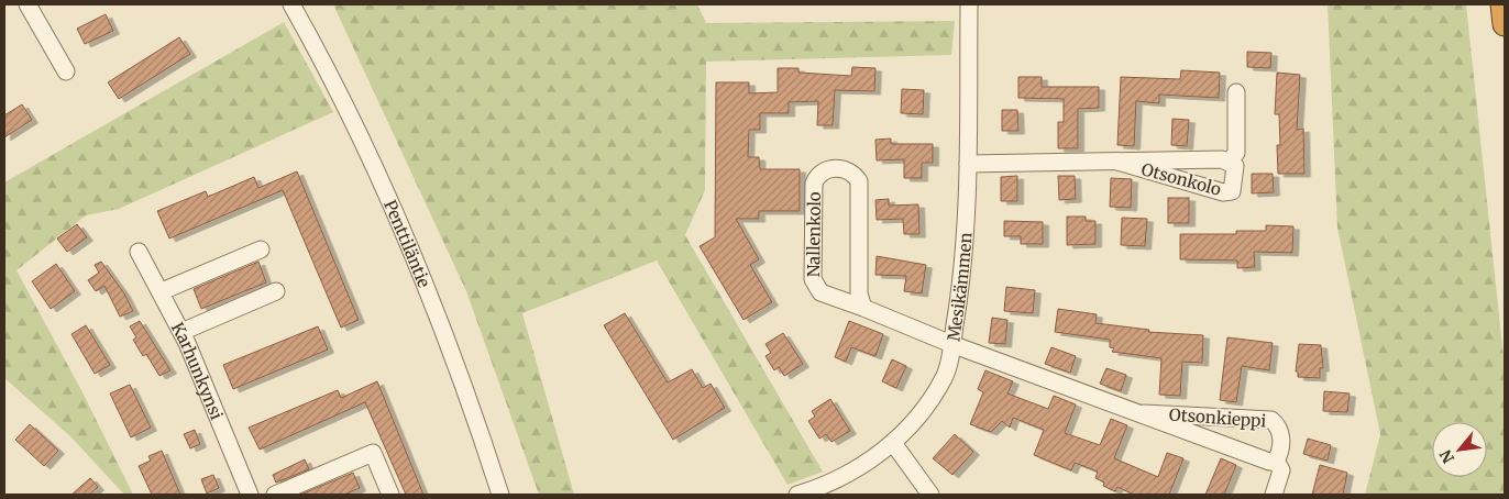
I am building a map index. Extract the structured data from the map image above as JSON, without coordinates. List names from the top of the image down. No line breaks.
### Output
{"streets":{"street":["Otsonkolo","Nallenkolo","Penttiläntie","Mesikämmen","Karhunkynsi","Otsonkieppi"]},"crossings":[["Otsonkolo","Mesikämmen"],["Nallenkolo","Mesikämmen"],["Nallenkolo","Otsonkieppi"],["Mesikämmen","Otsonkieppi"]],"north":"bottom left"}
